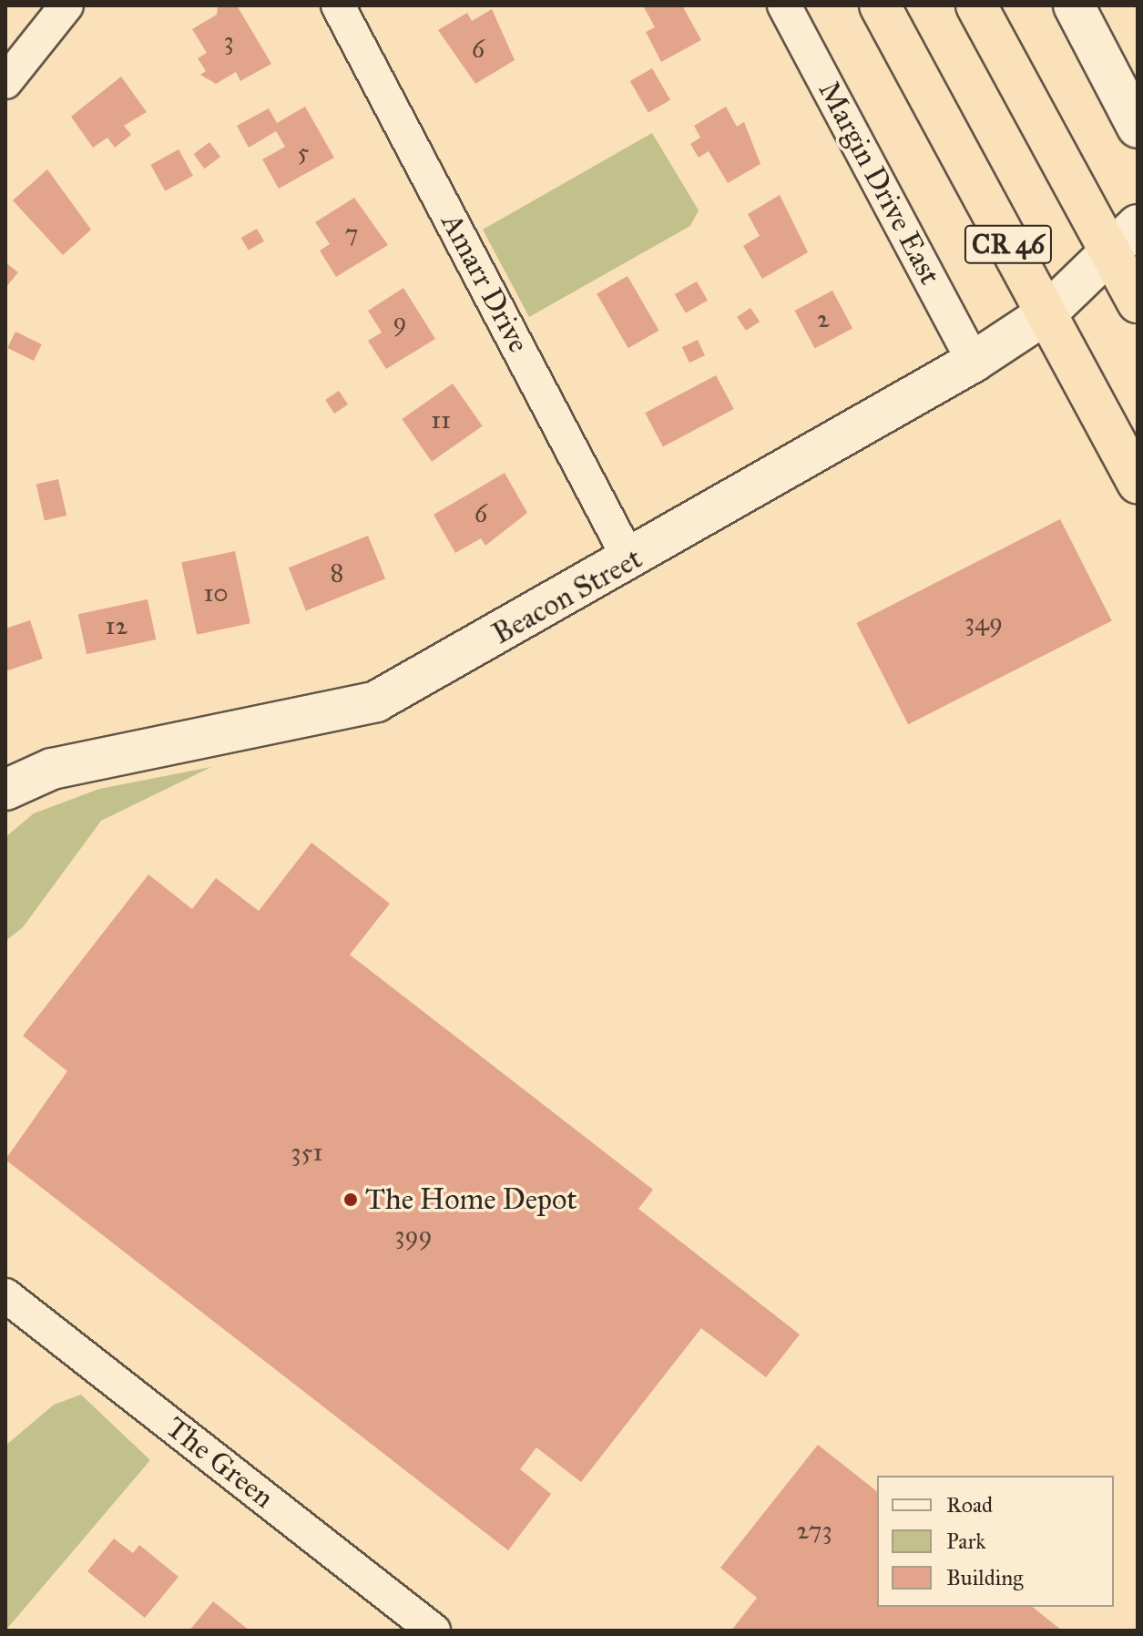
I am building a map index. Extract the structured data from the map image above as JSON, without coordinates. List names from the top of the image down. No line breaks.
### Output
{"streets":{"highway":["CR 46"],"street":["Margin Drive East","Amarr Drive","Beacon Street","The Green"]},"crossings":[["Margin Drive East","Beacon Street"],["CR 46","Beacon Street"],["Amarr Drive","Beacon Street"]],"places":["The Home Depot"],"house_numbers":["3","6","5","7","2","9","11","6","8","10","349","12","351","399","273"],"legend":["Road","Park","Building"]}
